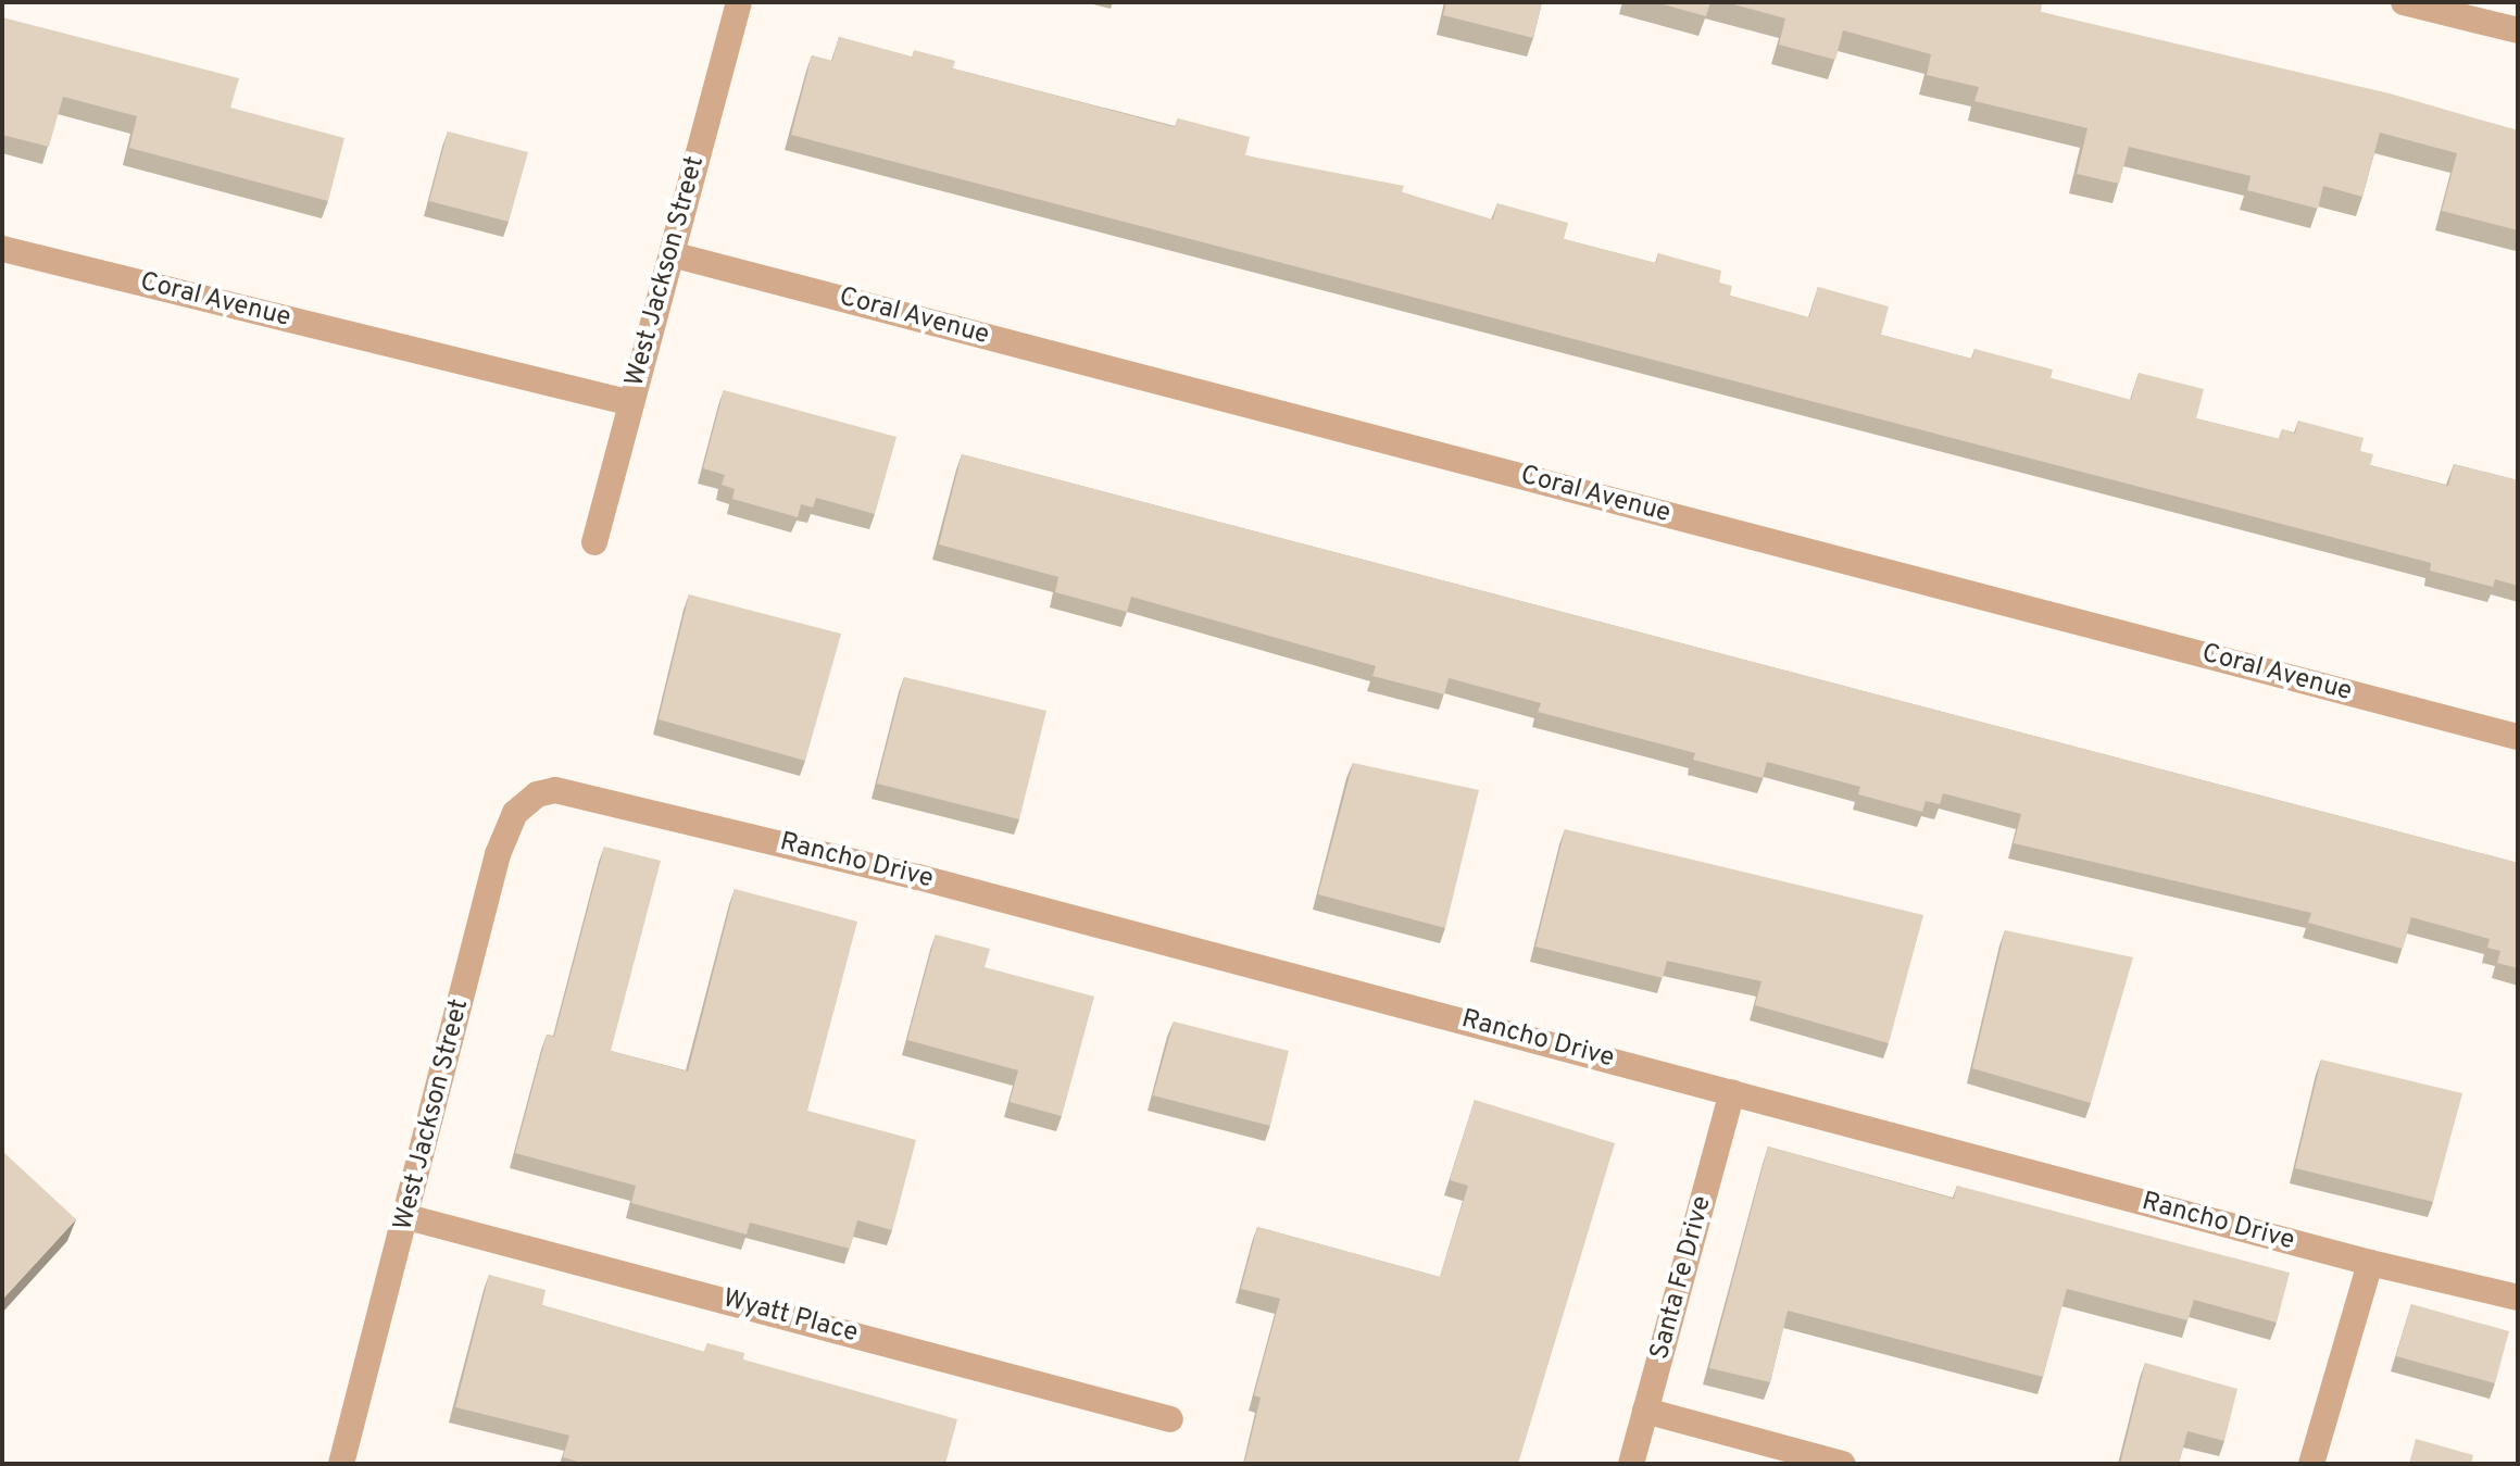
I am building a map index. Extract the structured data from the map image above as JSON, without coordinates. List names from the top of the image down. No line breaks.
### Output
{"streets":{"street":["West Jackson Street","Coral Avenue","Rancho Drive","Santa Fe Drive","Wyatt Place"]},"crossings":[["West Jackson Street","Coral Avenue"],["West Jackson Street","Rancho Drive"],["West Jackson Street","Wyatt Place"],["Rancho Drive","Santa Fe Drive"]]}
